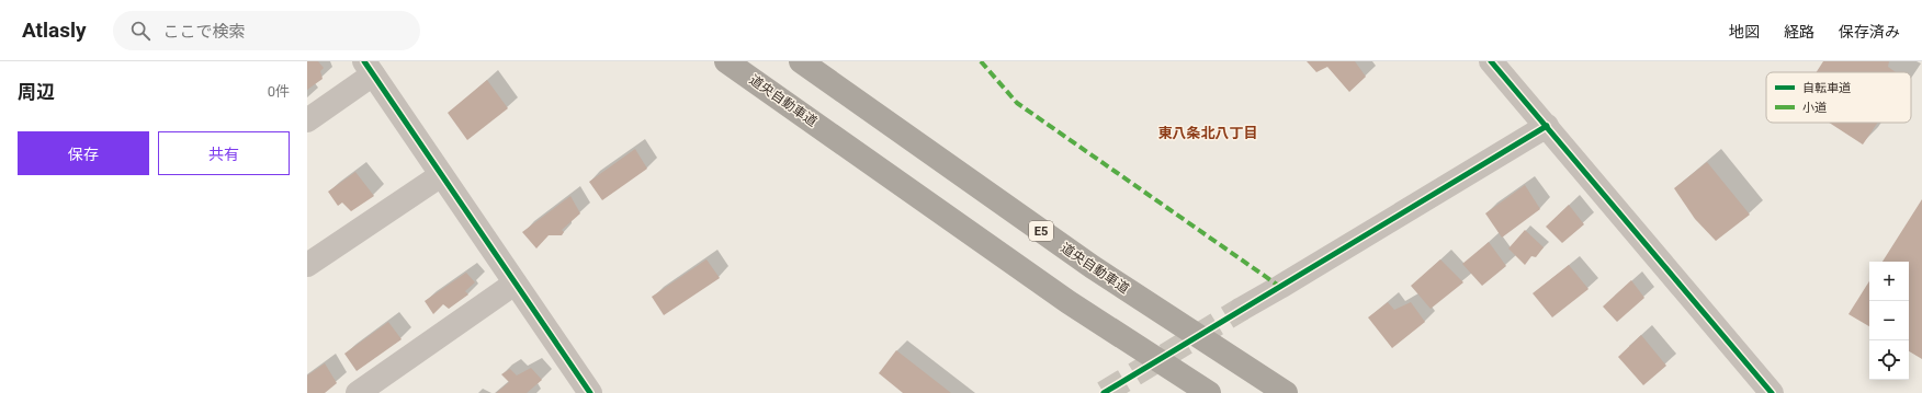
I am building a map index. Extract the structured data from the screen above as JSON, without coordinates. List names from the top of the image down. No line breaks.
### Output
{"streets":{"highway":["道央自動車道","E5"]},"districts":["東八条北八丁目"],"legend":["自転車道","小道"],"page":{"header":"Atlasly","search":"ここで検索","nav":["地図","経路","保存済み"],"heading":["周辺","0件"],"buttons":["保存","共有"],"map_buttons":["+","−"]}}
